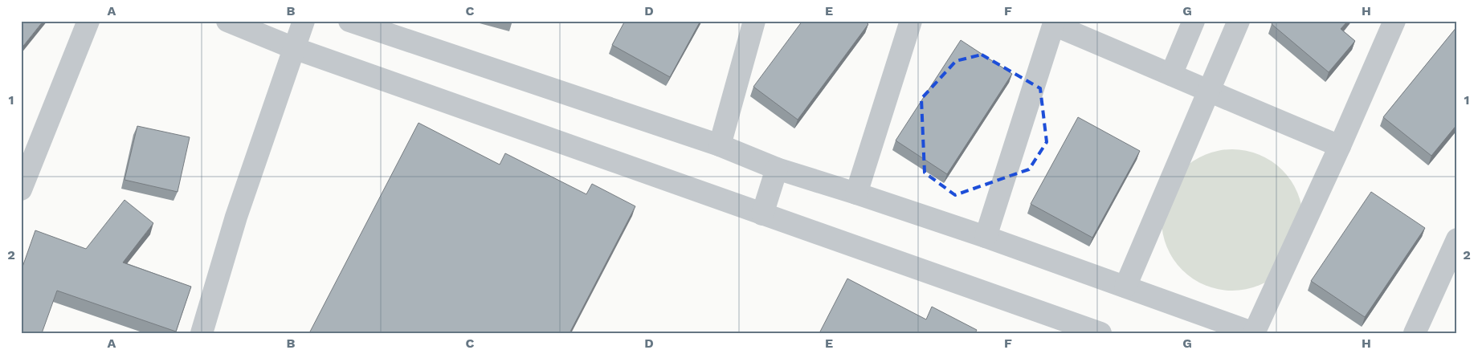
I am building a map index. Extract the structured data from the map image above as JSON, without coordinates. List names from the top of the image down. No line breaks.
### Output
{"grid":{"columns":["A","B","C","D","E","F","G","H"],"rows":["1","2"]}}
